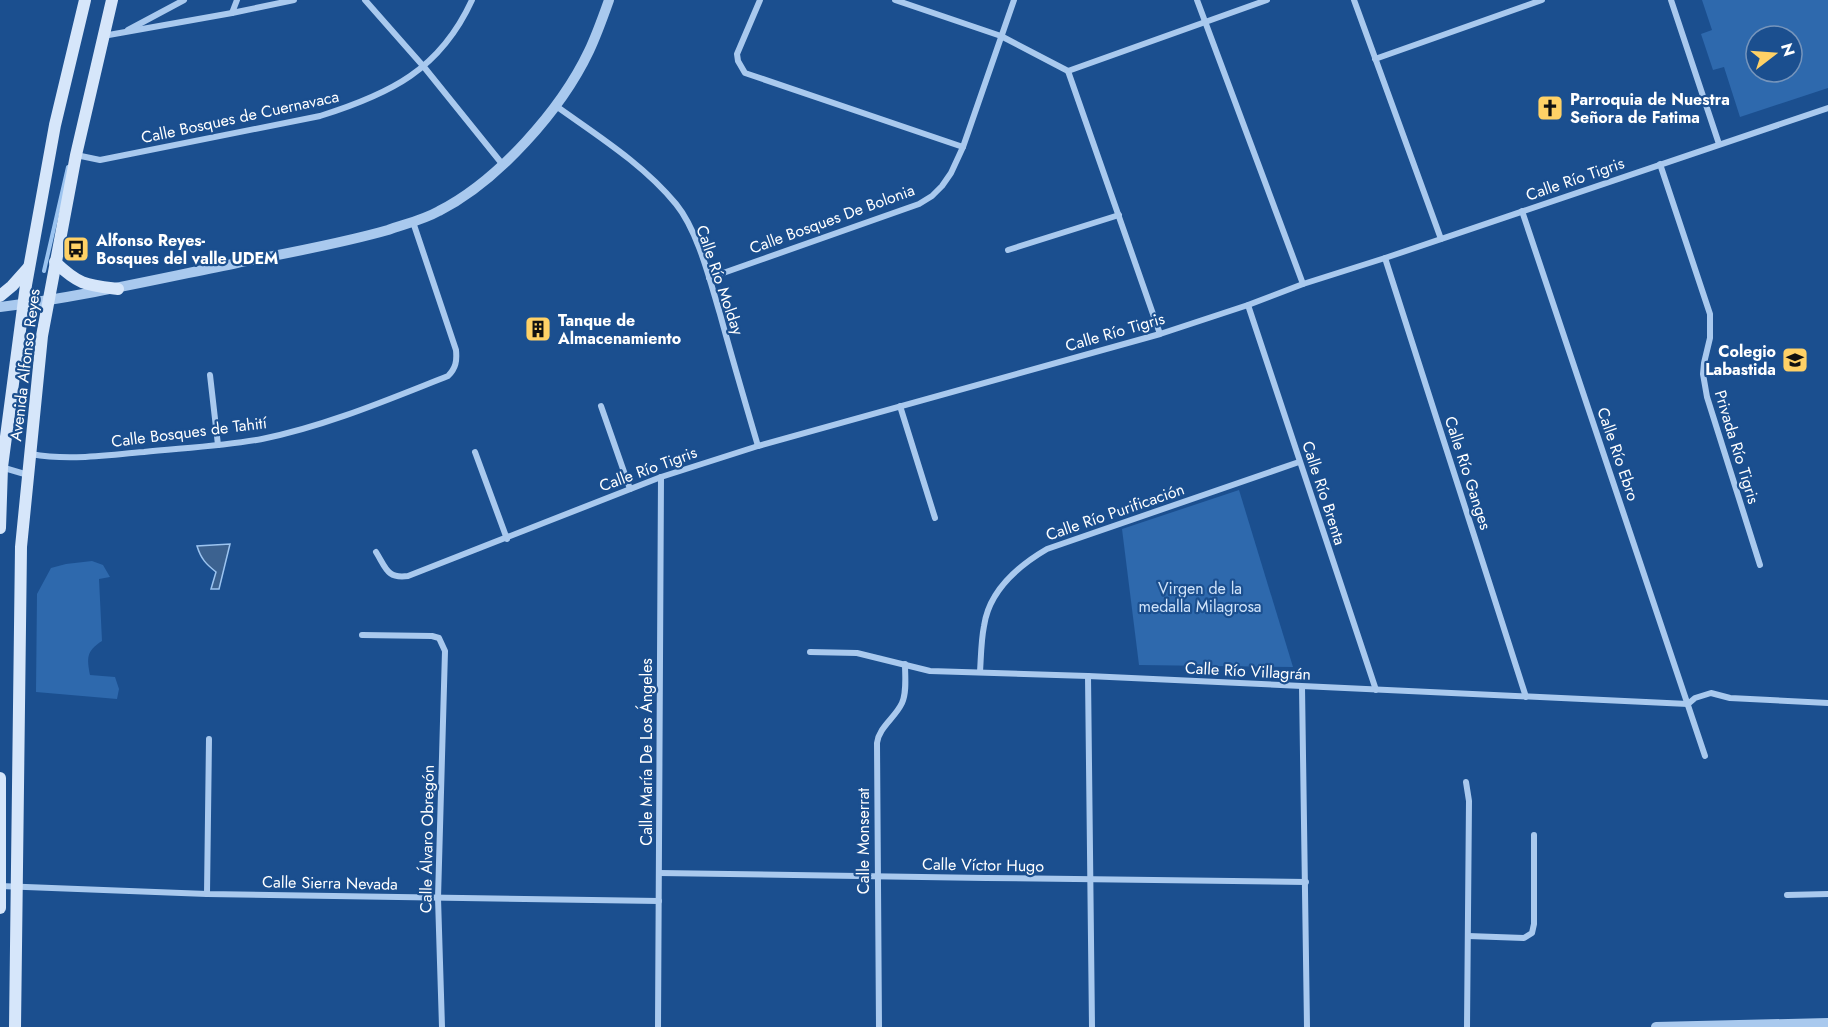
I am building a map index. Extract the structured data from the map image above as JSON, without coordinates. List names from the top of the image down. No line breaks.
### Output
{"streets":{"main road":["Avenida Alfonso Reyes"],"street":["Calle Bosques de Cuernavaca","Calle Río Tigris","Calle Bosques De Bolonia","Calle Río Molday","Calle Bosques de Tahití","Privada Río Tigris","Calle Río Ebro","Calle Río Ganges","Calle Río Brenta","Calle Río Purificación","Calle Río Villagrán","Calle María De Los Ángeles","Calle Álvaro Obregón","Calle Monserrat","Calle Víctor Hugo","Calle Sierra Nevada"]},"crossings":[["Calle Bosques de Cuernavaca","Avenida Alfonso Reyes"],["Calle Río Tigris","Calle Río Molday"],["Calle Río Tigris","Privada Río Tigris"],["Calle Río Tigris","Calle Río Ebro"],["Calle Río Tigris","Calle Río Ganges"],["Calle Río Tigris","Calle Río Brenta"],["Calle Río Tigris","Calle María De Los Ángeles"],["Calle Bosques De Bolonia","Calle Río Molday"],["Avenida Alfonso Reyes","Calle Bosques de Tahití"],["Avenida Alfonso Reyes","Calle Sierra Nevada"],["Calle Río Ebro","Calle Río Villagrán"],["Calle Río Ganges","Calle Río Villagrán"],["Calle Río Brenta","Calle Río Purificación"],["Calle Río Brenta","Calle Río Villagrán"],["Calle Río Purificación","Calle Río Villagrán"],["Calle Río Villagrán","Calle Monserrat"],["Calle María De Los Ángeles","Calle Víctor Hugo"],["Calle María De Los Ángeles","Calle Sierra Nevada"],["Calle Álvaro Obregón","Calle Sierra Nevada"],["Calle Monserrat","Calle Víctor Hugo"]],"parks":["Virgen de la medalla Milagrosa"],"places":{"church":["Parroquia de Nuestra Señora de Fatima"],"bus stop":["Alfonso Reyes- Bosques del valle UDEM"],"building":["Tanque de Almacenamiento"],"school or university":["Colegio Labastida"]},"north":"right"}
